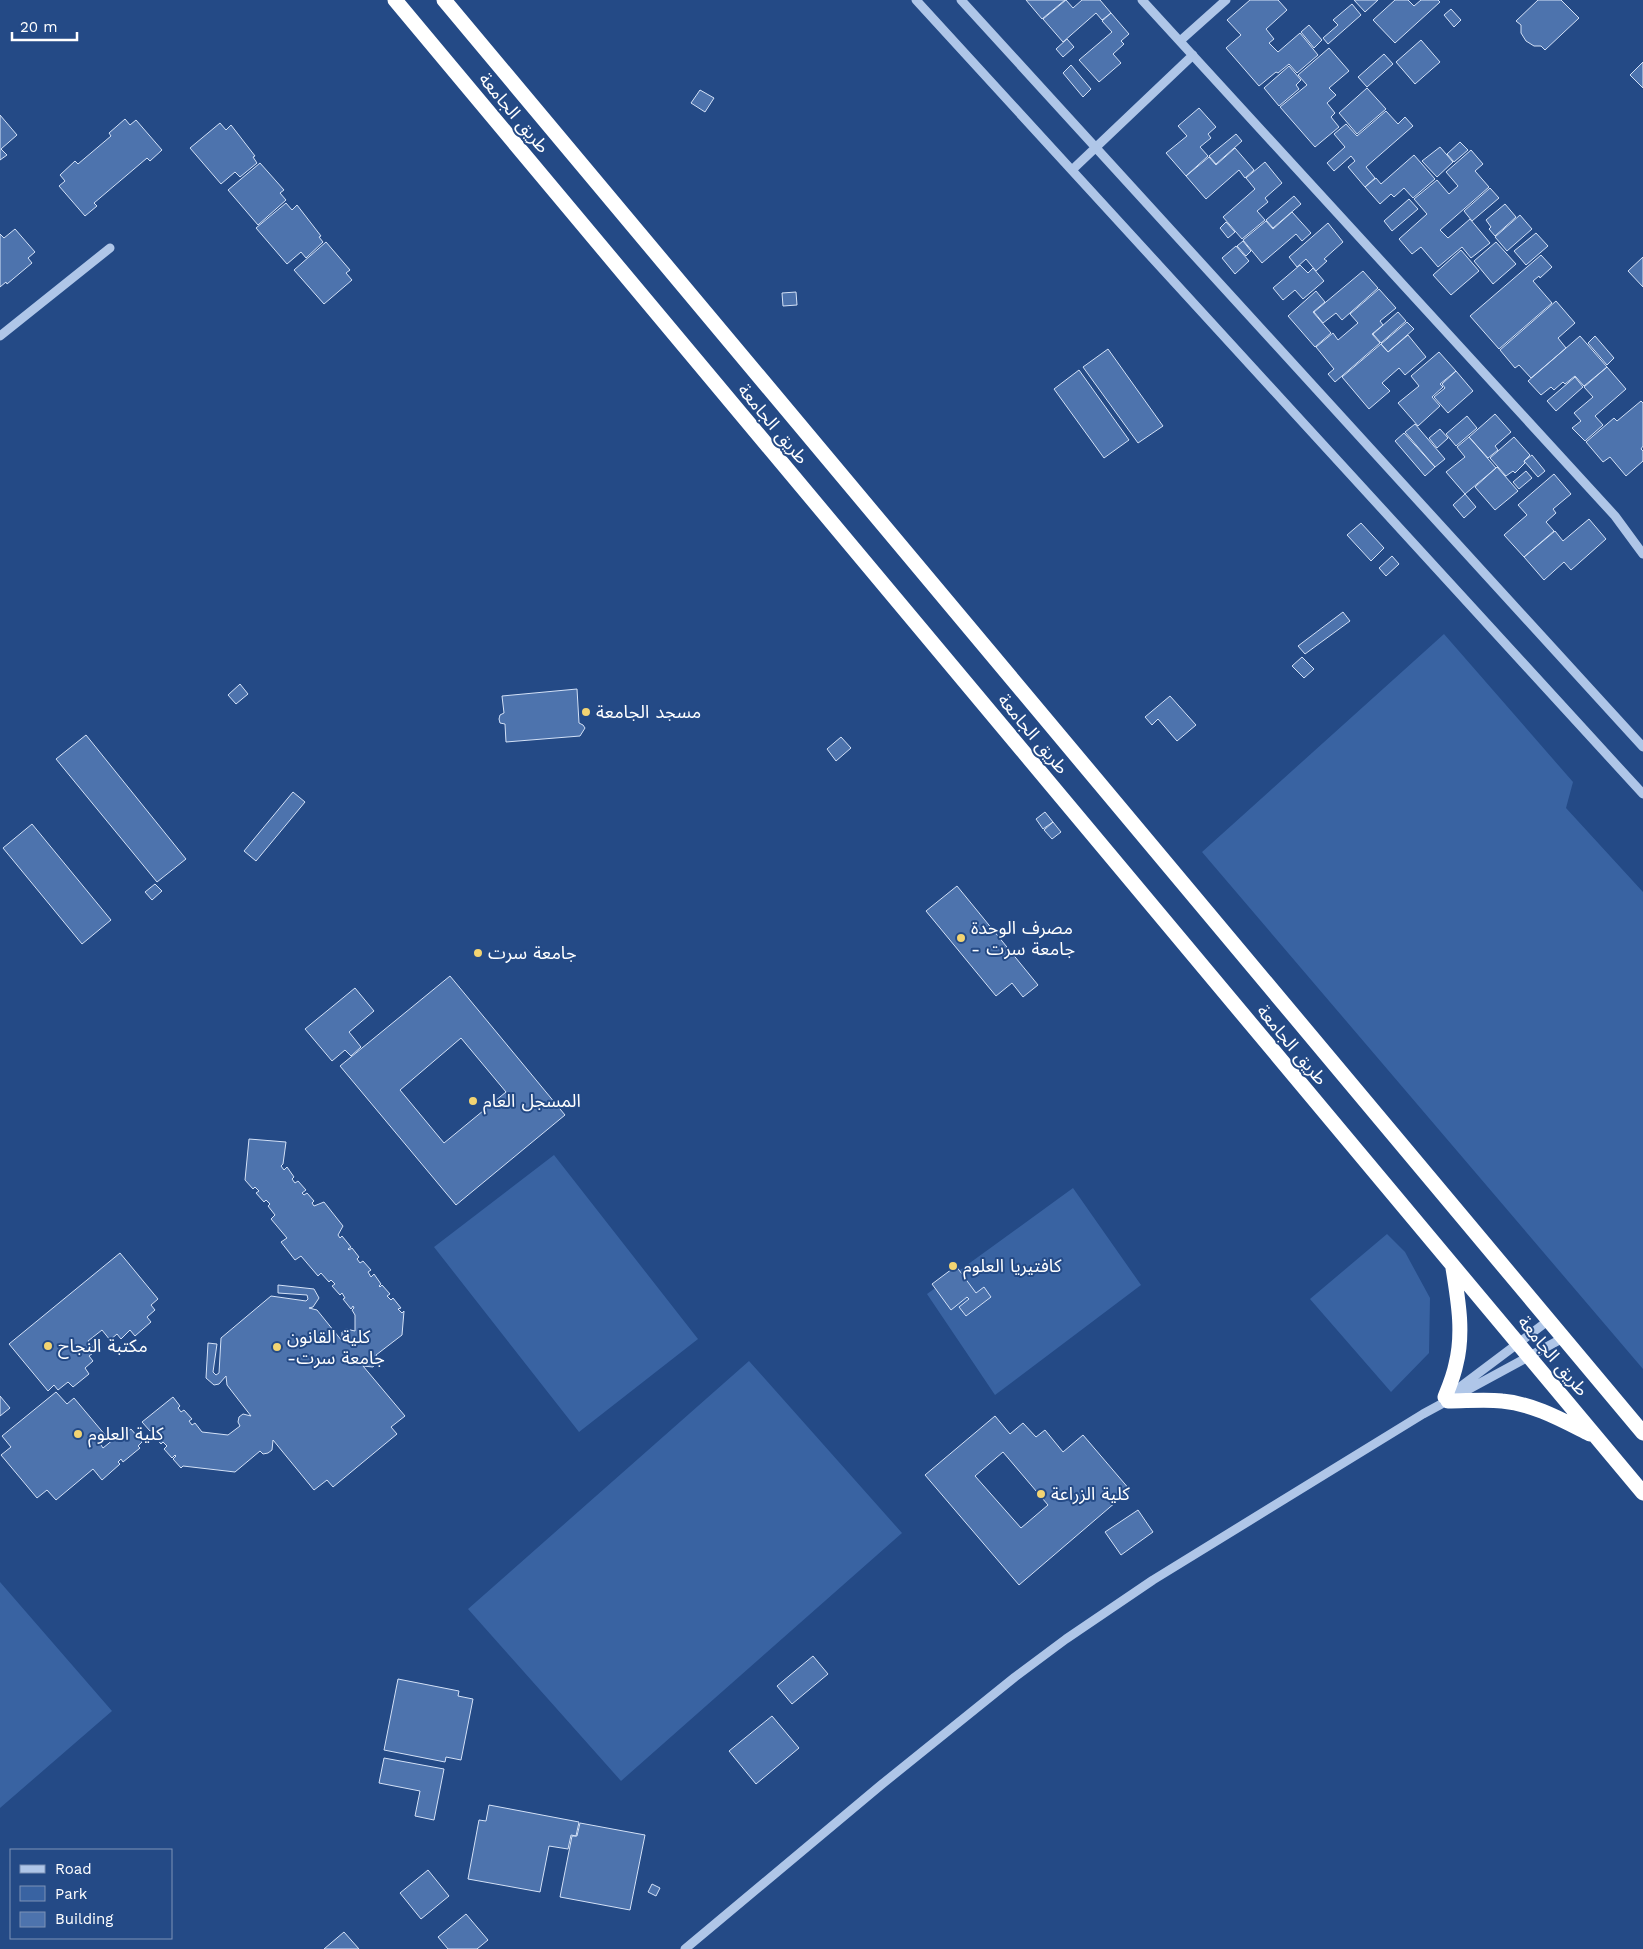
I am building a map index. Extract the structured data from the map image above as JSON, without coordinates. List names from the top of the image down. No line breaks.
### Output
{"streets":{"highway":["طريق الجامعة"]},"places":["مسجد الجامعة","مصرف الوحدة - جامعة سرت","جامعة سرت","المسجل العام","كافتيريا العلوم","مكتبة النجاح","كلية القانون -جامعة سرت","كلية العلوم","كلية الزراعة"],"legend":["Road","Park","Building"],"scale_bar":"20 m"}
